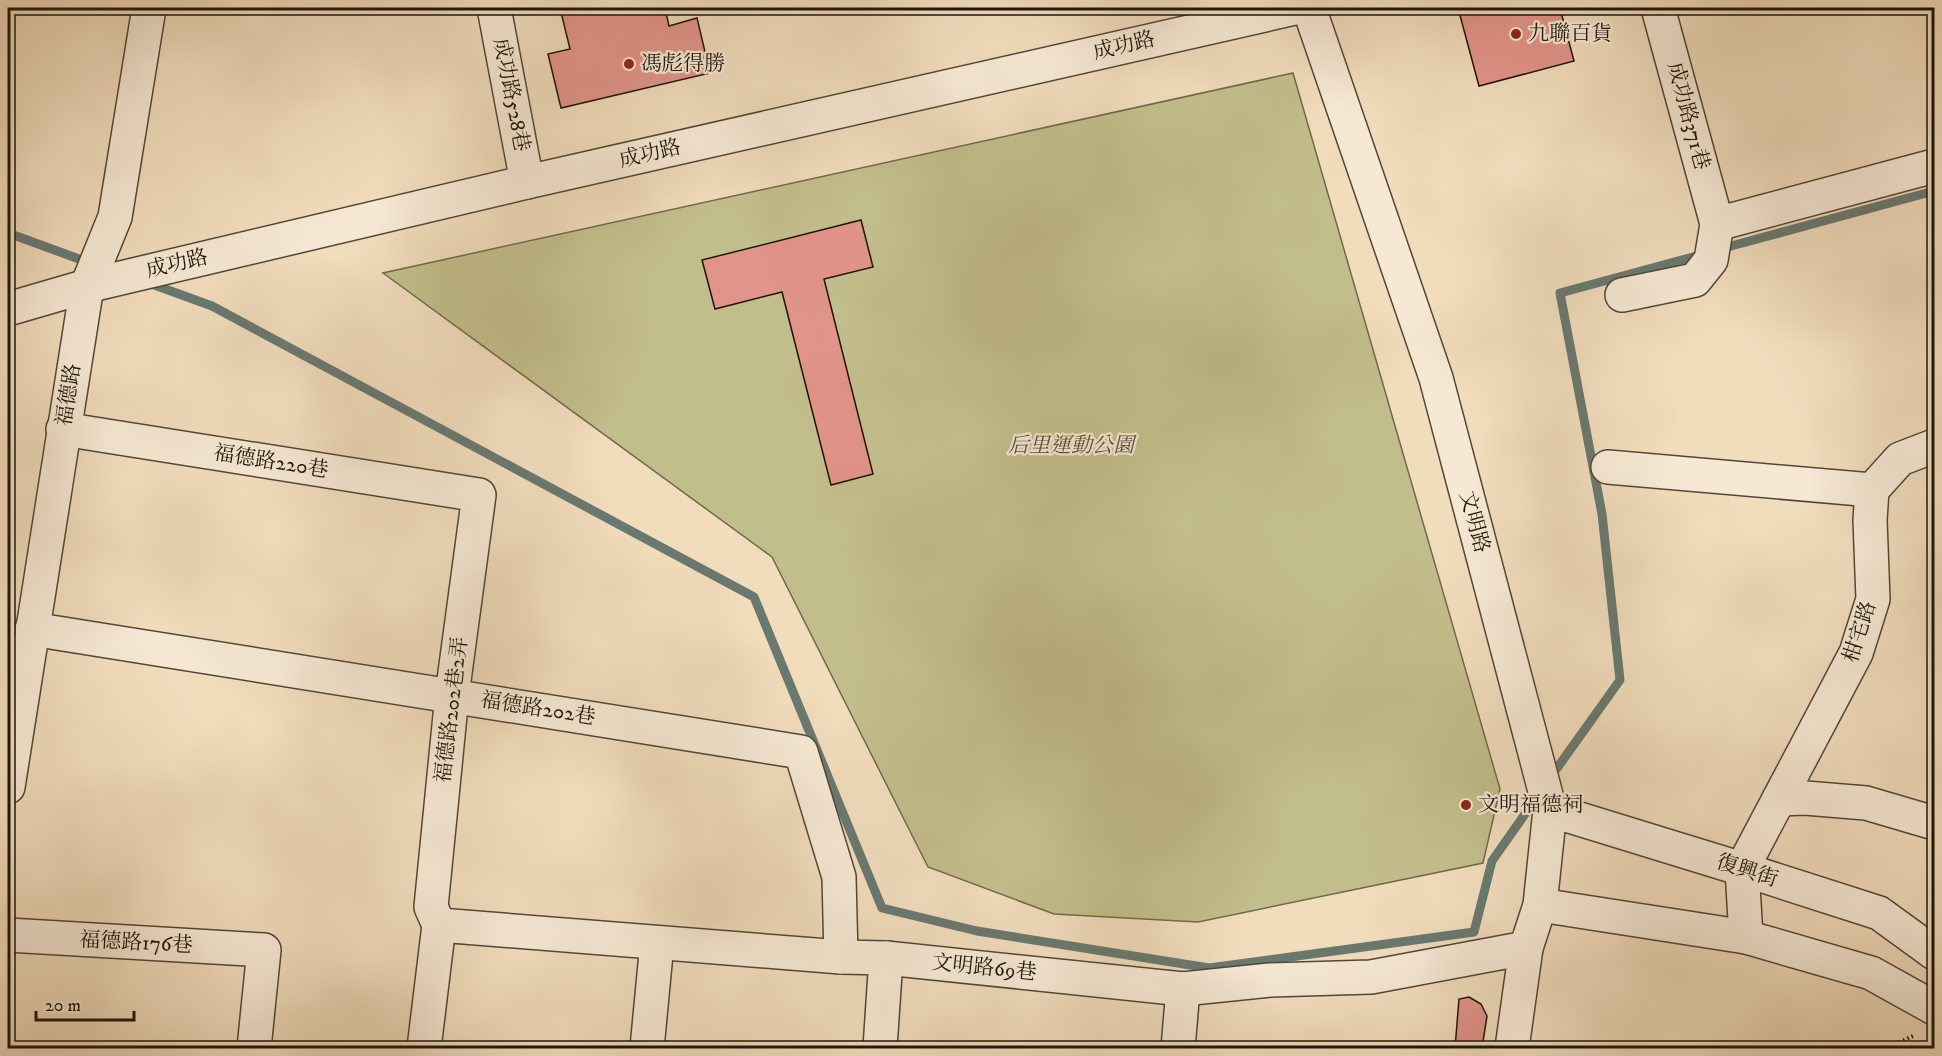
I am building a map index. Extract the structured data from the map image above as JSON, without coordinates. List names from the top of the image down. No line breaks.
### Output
{"streets":{"street":["成功路","成功路528巷","成功路371巷","福德路","福德路220巷","文明路","柑宅路","福德路202巷","福德路202巷2弄","復興街","福德路176巷","文明路69巷"]},"crossings":[["成功路","成功路528巷"],["成功路","福德路"],["福德路","福德路220巷"],["福德路","福德路202巷"],["福德路220巷","福德路202巷2弄"],["文明路","復興街"],["文明路","文明路69巷"],["柑宅路","復興街"],["福德路202巷","福德路202巷2弄"],["福德路202巷","文明路69巷"],["福德路202巷2弄","文明路69巷"]],"parks":["后里運動公園"],"places":["九聯百貨","馮彪得勝","文明福德祠"],"scale_bar":"20 m"}
